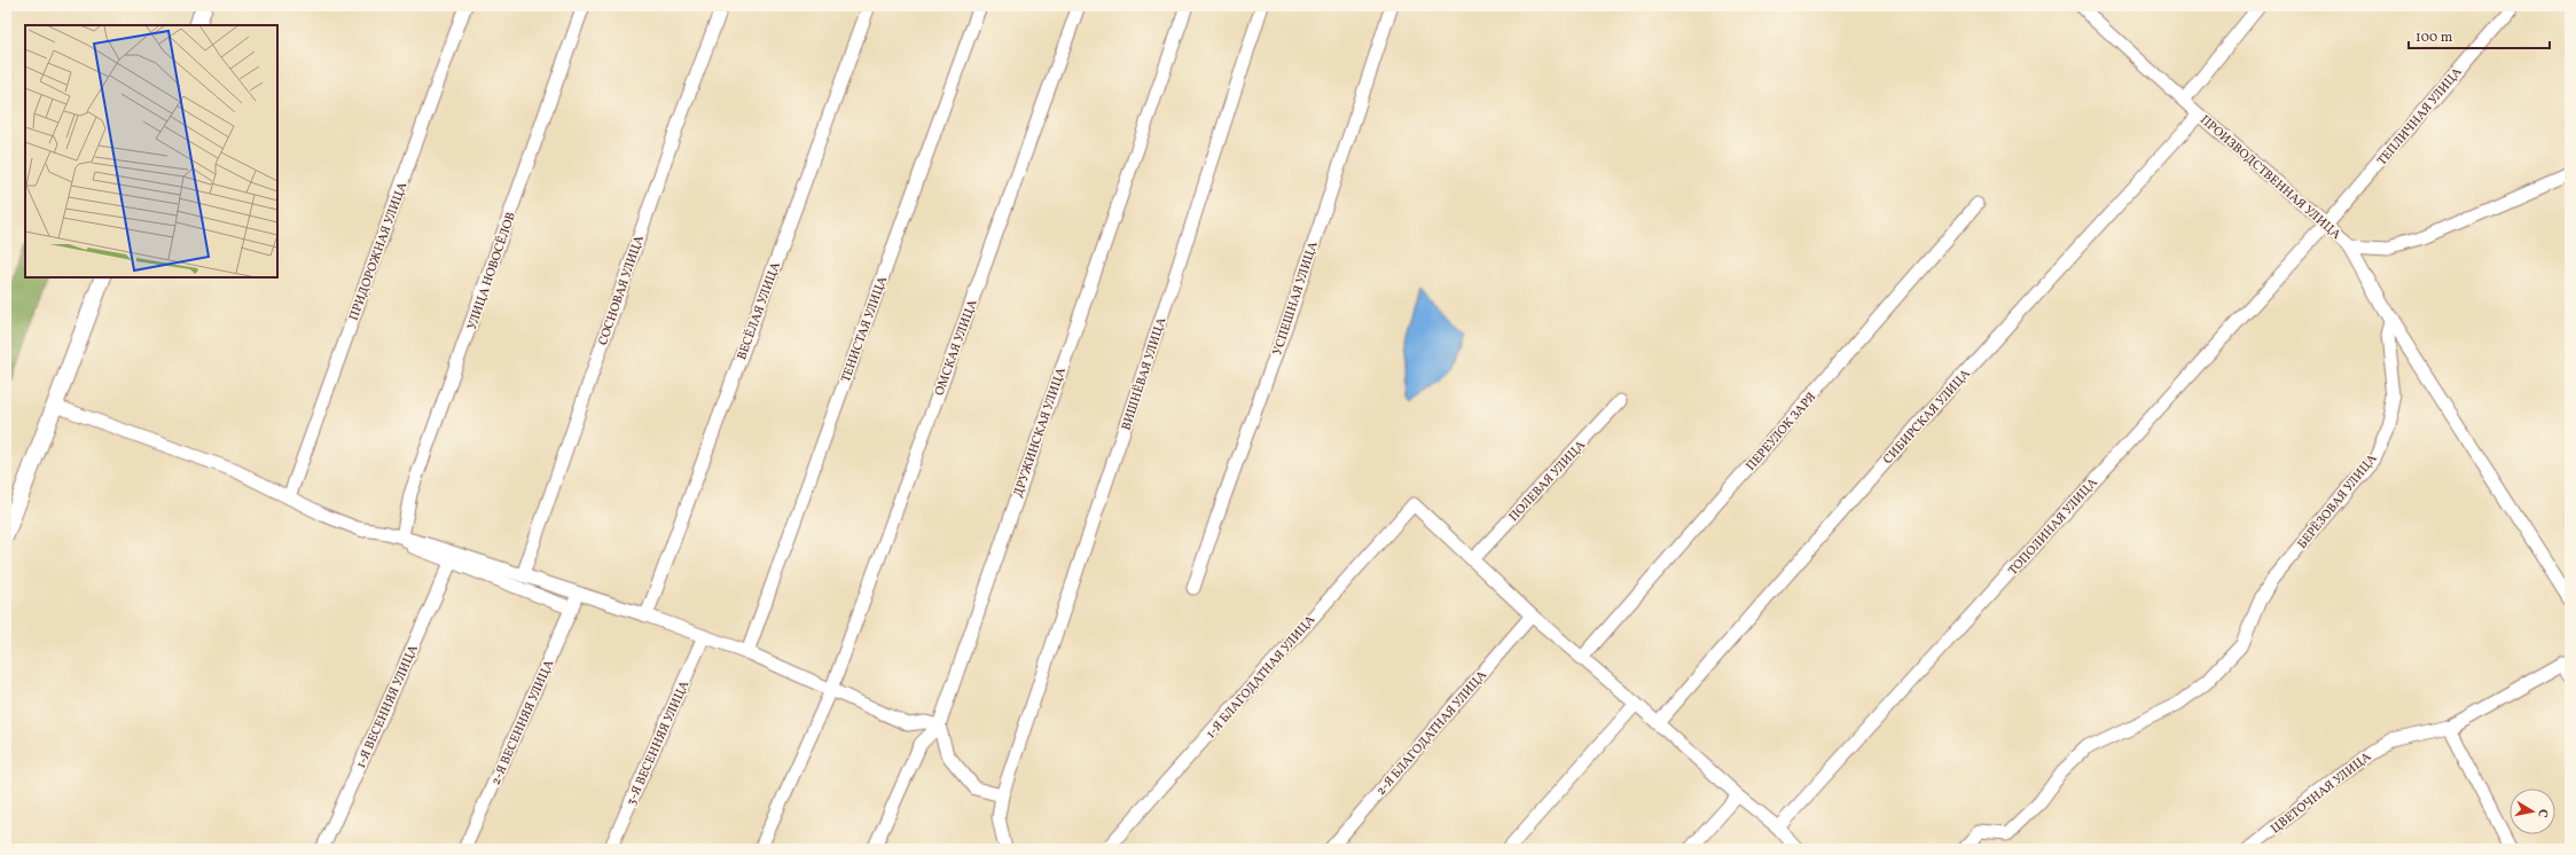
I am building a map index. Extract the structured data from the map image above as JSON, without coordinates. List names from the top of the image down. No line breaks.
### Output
{"streets":{"street":["ТЕПЛИЧНАЯ УЛИЦА","ПРОИЗВОДСТВЕННАЯ УЛИЦА","ПРИДОРОЖНАЯ УЛИЦА","УЛИЦА НОВОСЁЛОВ","СОСНОВАЯ УЛИЦА","УСПЕШНАЯ УЛИЦА","ВЕСЁЛАЯ УЛИЦА","ТЕНИСТАЯ УЛИЦА","ОМСКАЯ УЛИЦА","ВИШНЁВАЯ УЛИЦА","СИБИРСКАЯ УЛИЦА","ПЕРЕУЛОК ЗАРЯ","ДРУЖИНСКАЯ УЛИЦА","ПОЛЕВАЯ УЛИЦА","БЕРЁЗОВАЯ УЛИЦА","ТОПОЛИНАЯ УЛИЦА","1-Я БЛАГОДАТНАЯ УЛИЦА","1-Я ВЕСЕННЯЯ УЛИЦА","2-Я ВЕСЕННЯЯ УЛИЦА","2-Я БЛАГОДАТНАЯ УЛИЦА","3-Я ВЕСЕННЯЯ УЛИЦА","ЦВЕТОЧНАЯ УЛИЦА"]},"crossings":[["ТЕПЛИЧНАЯ УЛИЦА","ПРОИЗВОДСТВЕННАЯ УЛИЦА"],["ТЕПЛИЧНАЯ УЛИЦА","ТОПОЛИНАЯ УЛИЦА"],["ПРОИЗВОДСТВЕННАЯ УЛИЦА","СИБИРСКАЯ УЛИЦА"],["ПРОИЗВОДСТВЕННАЯ УЛИЦА","ТОПОЛИНАЯ УЛИЦА"],["ПОЛЕВАЯ УЛИЦА","1-Я БЛАГОДАТНАЯ УЛИЦА"]],"scale_bar":"100 m","north":"right"}
